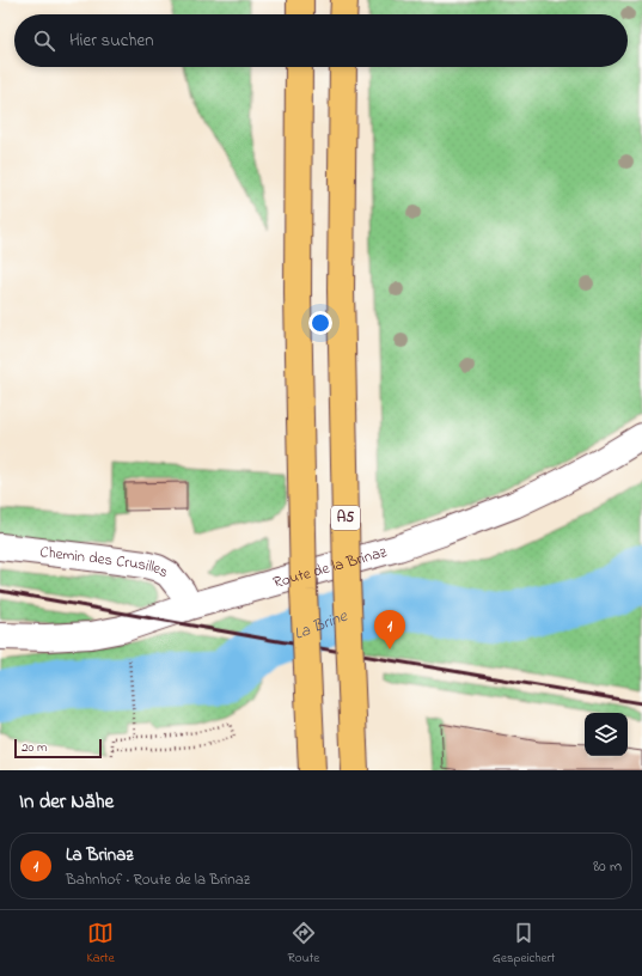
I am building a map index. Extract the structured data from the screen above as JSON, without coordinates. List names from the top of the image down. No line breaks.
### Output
{"streets":{"highway":["A5"],"street":["Chemin des Crusilles","Route de la Brinaz"]},"crossings":[["Chemin des Crusilles","Route de la Brinaz"]],"water":["La Brine"],"scale_bar":"20 m","page":{"search":"Hier suchen","pins":"1","scale":"20 m","heading":"In der Nähe","list":[{"mark":"1","name":"La Brinaz","note":"Bahnhof · Route de la Brinaz","value":"80 m"}],"nav":["Karte","Route","Gespeichert"]}}
